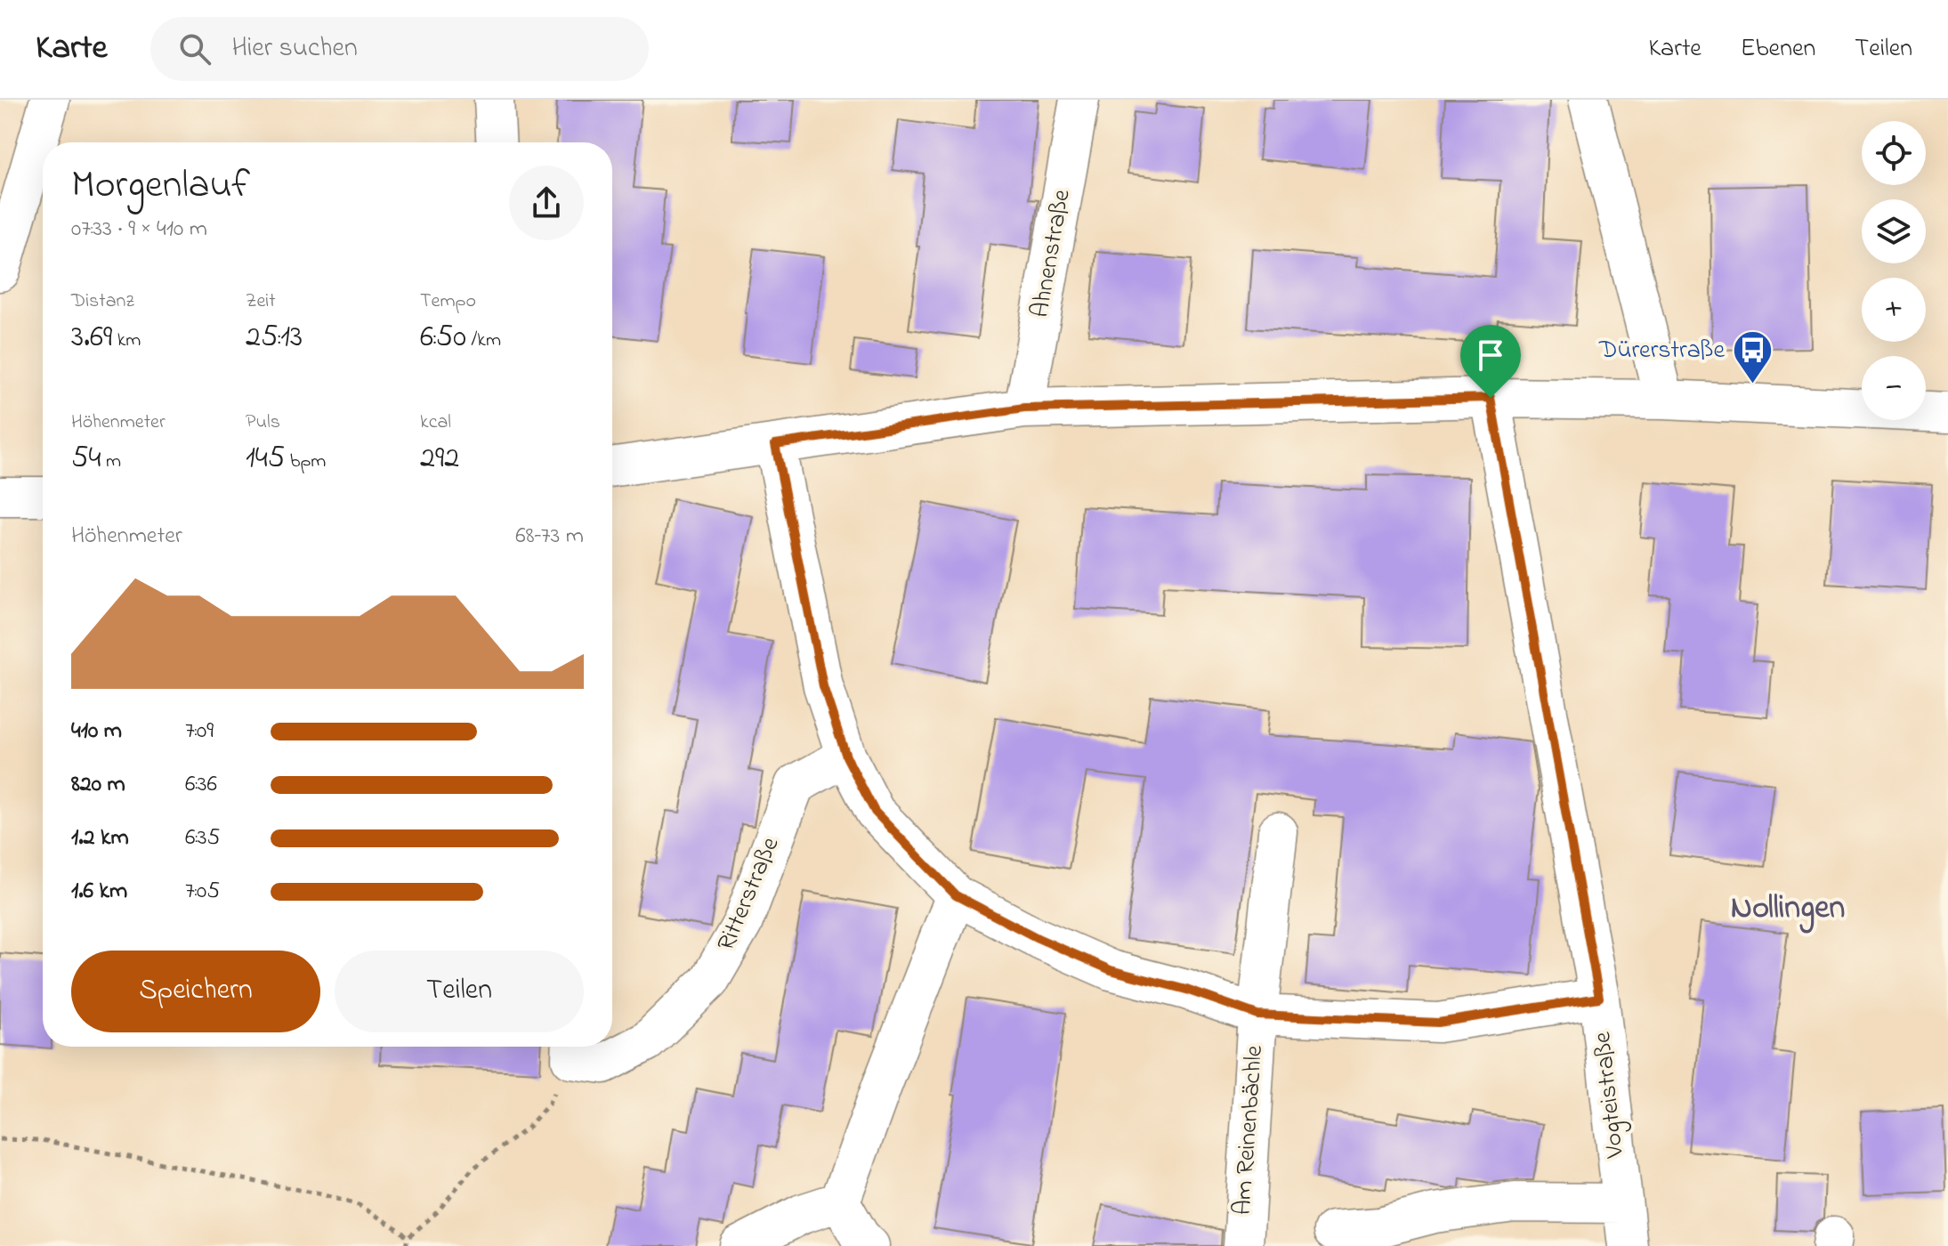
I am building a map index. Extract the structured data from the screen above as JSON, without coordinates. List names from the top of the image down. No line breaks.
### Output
{"streets":{"street":["Ahnenstraße","Ritterstraße","Vogteistraße","Am Reinenbächle"]},"districts":["Nollingen"],"places":{"bus stop":["Dürerstraße"]},"page":{"header":"Karte","search":"Hier suchen","nav":["Karte","Ebenen","Teilen"],"map_buttons":["+","−"],"heading":["Morgenlauf","07:33 · 9 × 410 m"],"stats":[["Distanz","3.69 km"],["Zeit","25:13"],["Tempo","6:50 /km"],["Höhenmeter","54 m"],["Puls","145 bpm"],["kcal","292"]],"chart":["Höhenmeter","68–73 m"],"list":[{"name":"410 m","note":"7:09"},{"name":"820 m","note":"6:36"},{"name":"1.2 km","note":"6:35"},{"name":"1.6 km","note":"7:05"}],"buttons":["Speichern","Teilen"]}}
